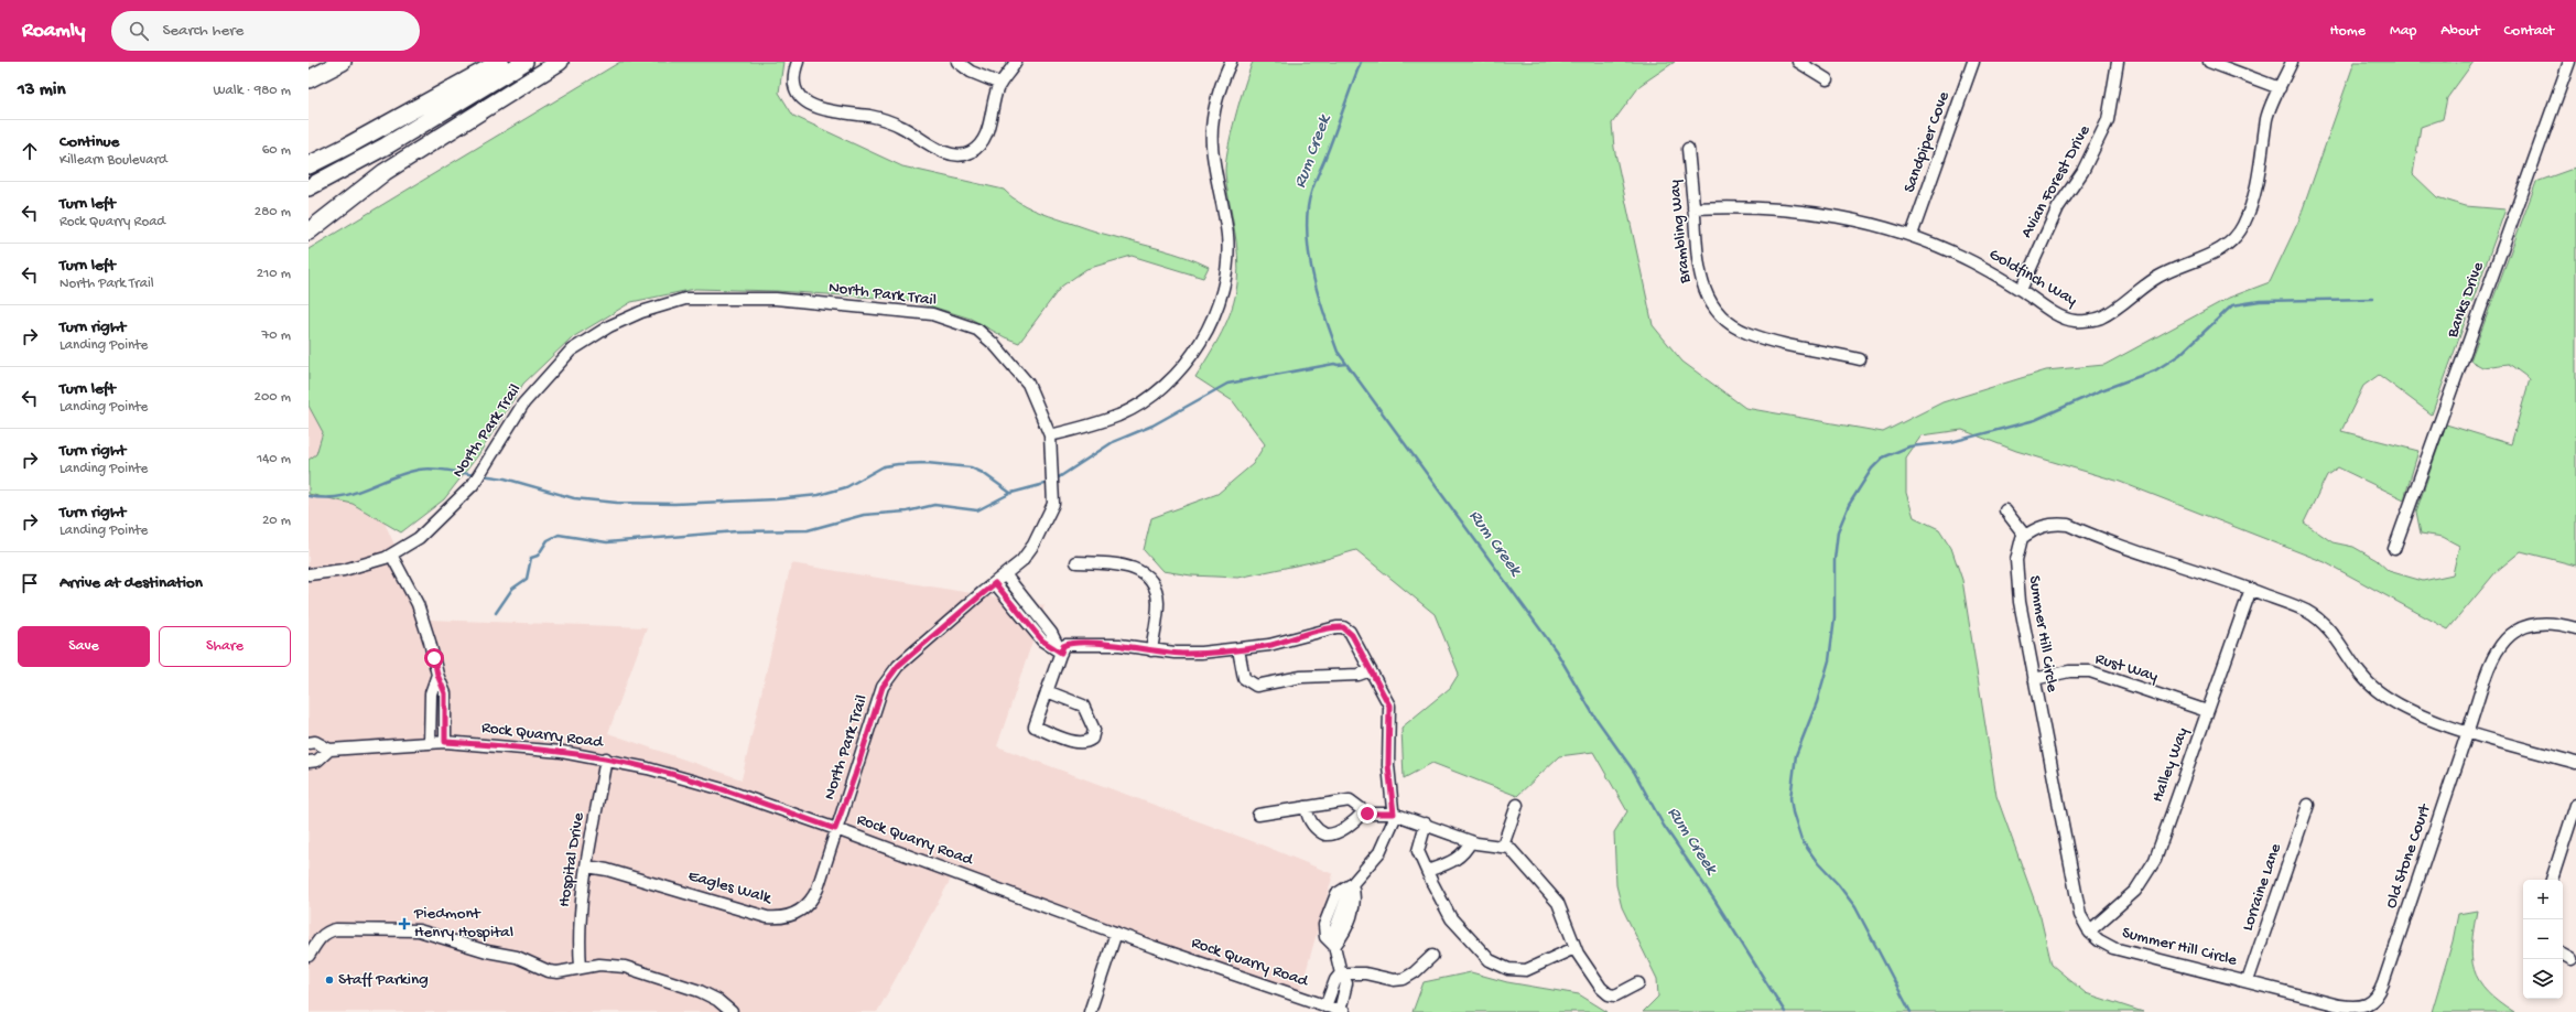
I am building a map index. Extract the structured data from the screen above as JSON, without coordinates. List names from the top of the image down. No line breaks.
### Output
{"streets":{"street":["Sandpiper Cove","Avian Forest Drive","Brambling Way","Goldfinch Way","North Park Trail","Banks Drive","Summer Hill Circle","Rust Way","Rock Quarry Road","Halley Way","Old Stone Court","Hospital Drive","Eagles Walk","Lorraine Lane"]},"crossings":[["Sandpiper Cove","Goldfinch Way"],["Avian Forest Drive","Goldfinch Way"],["Brambling Way","Goldfinch Way"],["North Park Trail","Rock Quarry Road"],["North Park Trail","Eagles Walk"],["Summer Hill Circle","Rust Way"],["Summer Hill Circle","Halley Way"],["Summer Hill Circle","Old Stone Court"],["Summer Hill Circle","Lorraine Lane"],["Rust Way","Halley Way"],["Rock Quarry Road","Hospital Drive"],["Rock Quarry Road","Eagles Walk"],["Hospital Drive","Eagles Walk"]],"water":["Rum Creek"],"places":{"health":["Piedmont Henry Hospital"],"other":["Staff Parking"]},"page":{"header":"Roamly","search":"Search here","nav":["Home","Map","About","Contact"],"heading":["13 min","Walk · 980 m"],"list":[["Continue","Killearn Boulevard","60 m"],["Turn left","Rock Quarry Road","280 m"],["Turn left","North Park Trail","210 m"],["Turn right","Landing Pointe","70 m"],["Turn left","Landing Pointe","200 m"],["Turn right","Landing Pointe","140 m"],["Turn right","Landing Pointe","20 m"],"Arrive at destination"],"buttons":["Save","Share"],"map_buttons":["+","−"]}}
